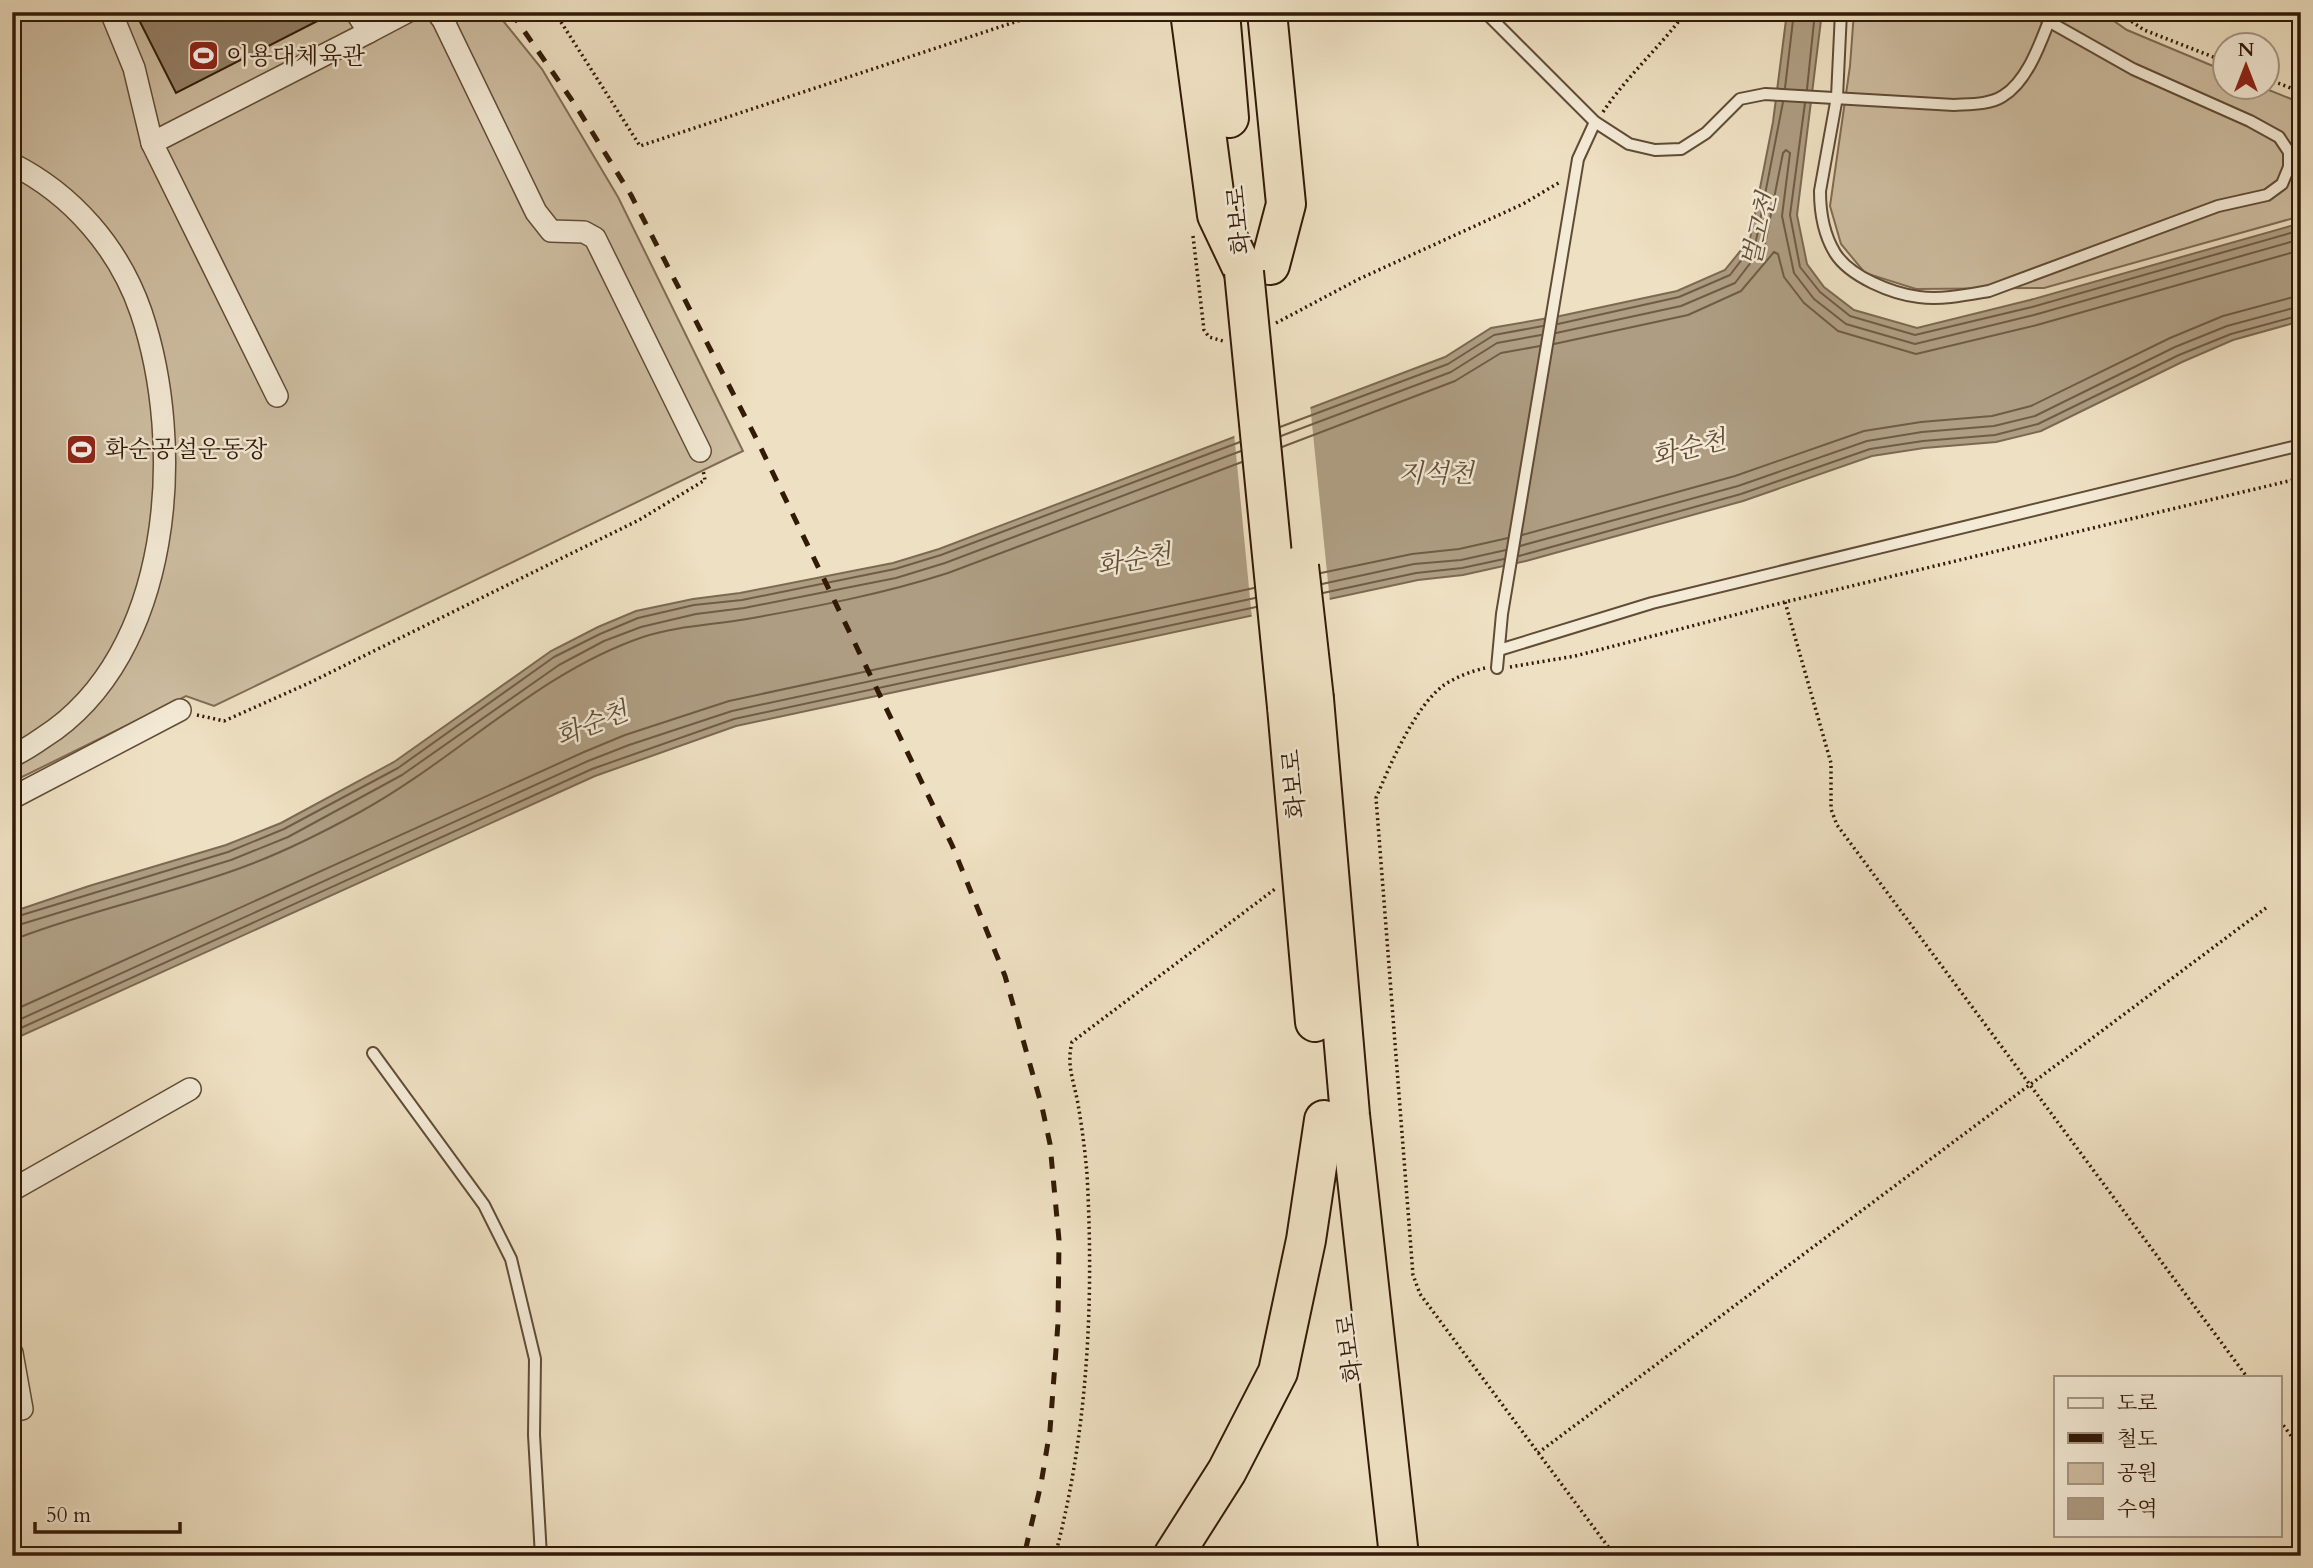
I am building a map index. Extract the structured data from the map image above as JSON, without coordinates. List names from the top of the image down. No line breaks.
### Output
{"streets":{"highway":["화보로"]},"water":["벌고천","화순천","지석천"],"places":{"sports":["이용대체육관","화순공설운동장"]},"legend":["도로","철도","공원","수역"],"scale_bar":"50 m","north":"top"}
